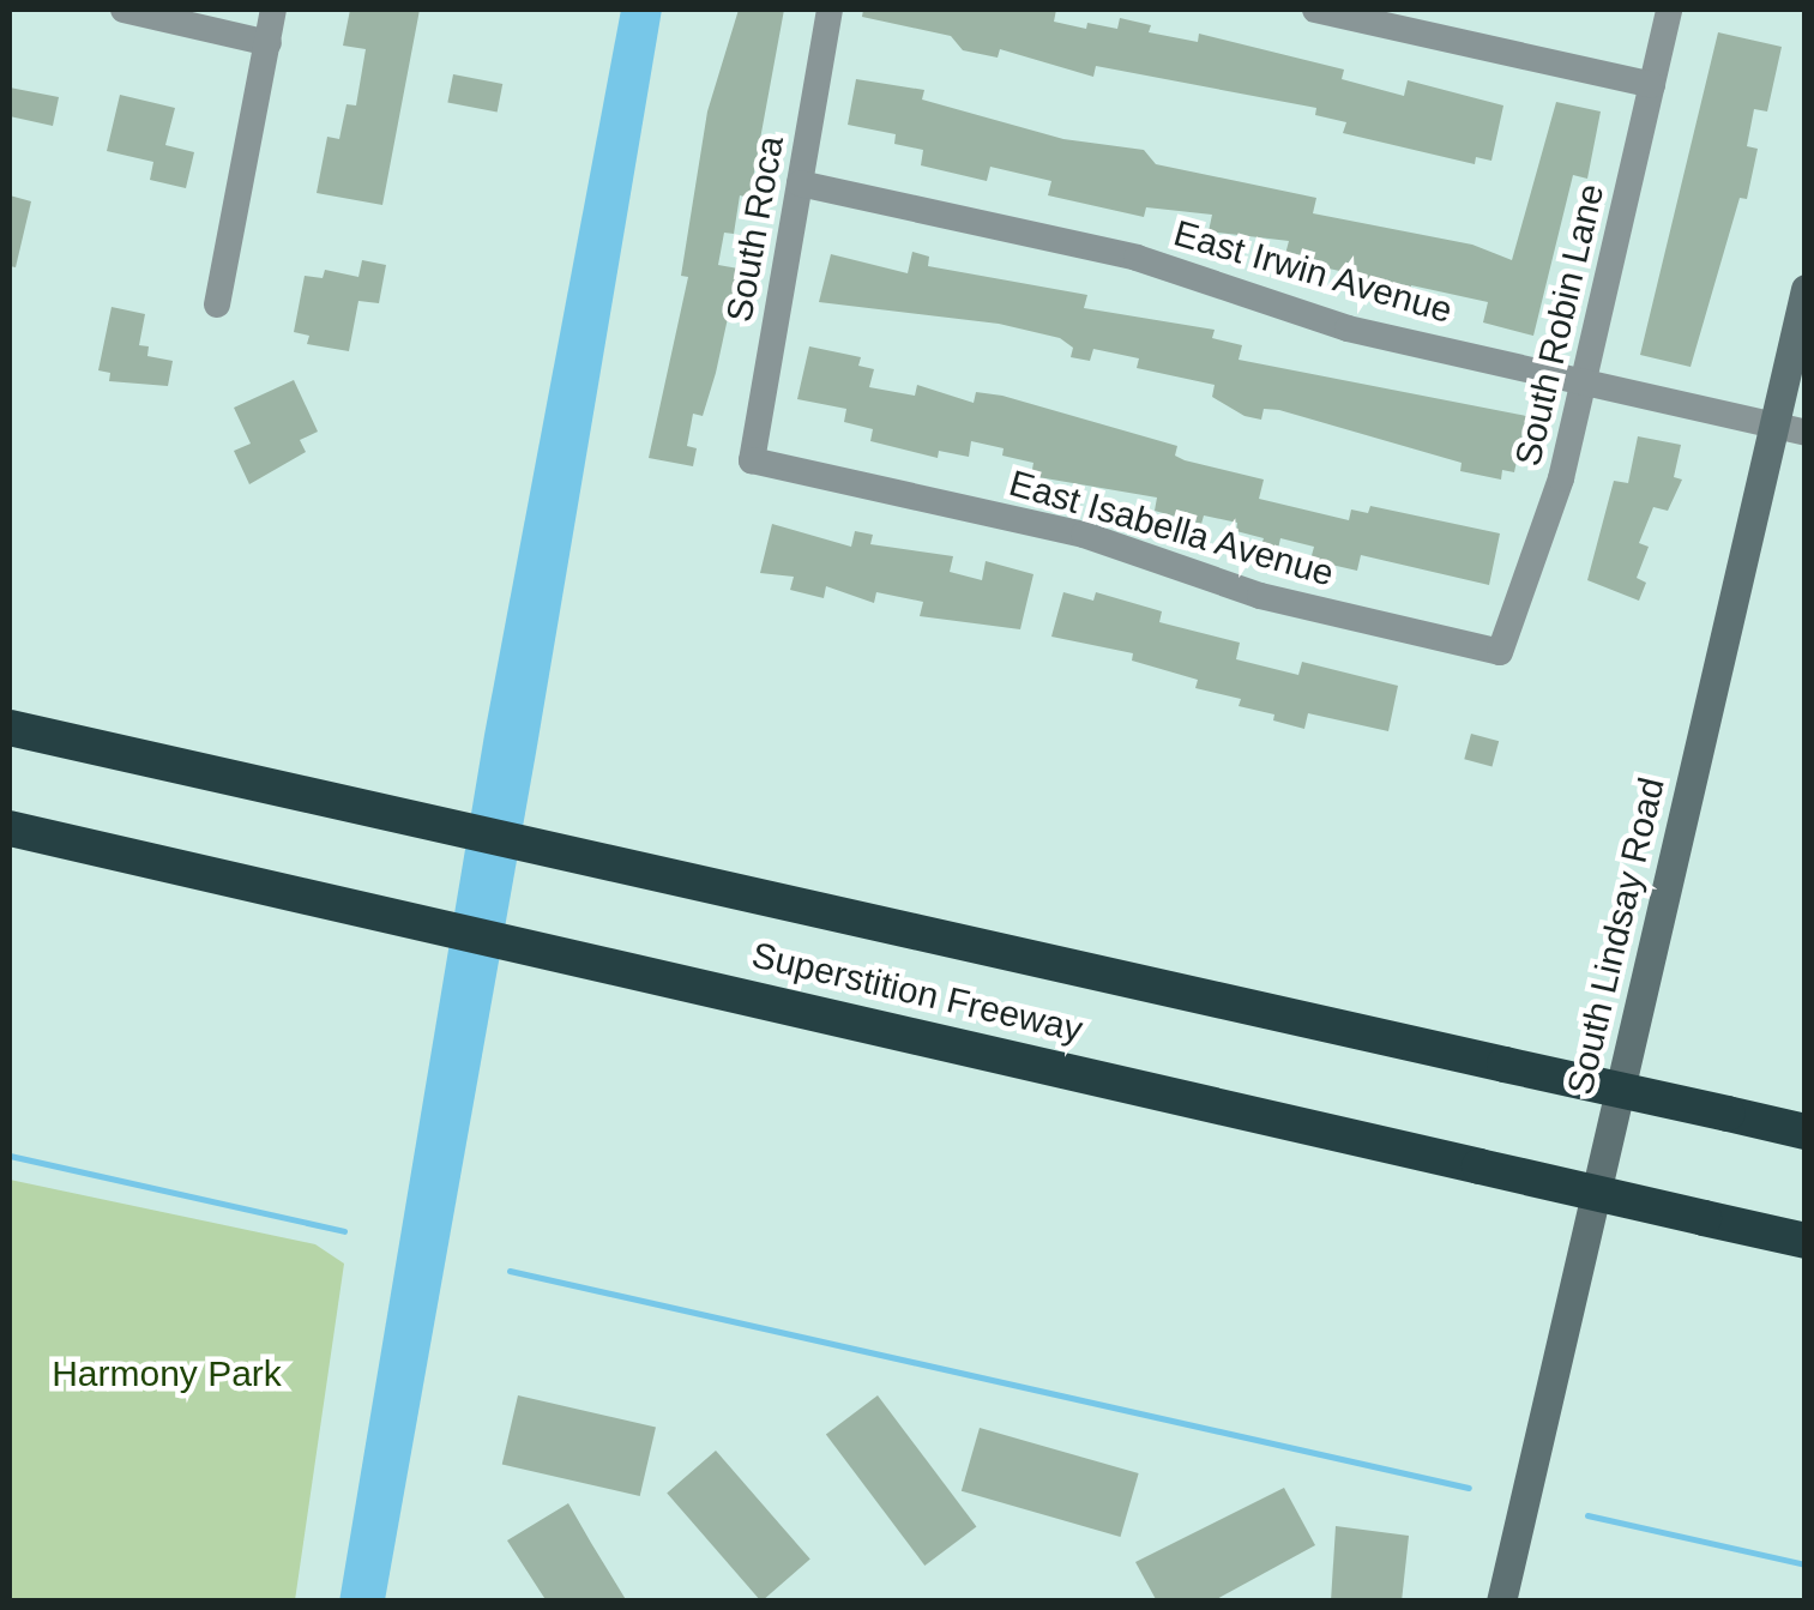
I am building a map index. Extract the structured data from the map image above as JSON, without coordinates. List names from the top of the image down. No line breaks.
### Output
{"streets":{"highway":["Superstition Freeway"],"main road":["South Lindsay Road"],"street":["South Roca","East Irwin Avenue","South Robin Lane","East Isabella Avenue"]},"crossings":[["South Roca","East Irwin Avenue"],["South Roca","East Isabella Avenue"],["East Irwin Avenue","South Robin Lane"],["East Irwin Avenue","South Lindsay Road"],["South Robin Lane","East Isabella Avenue"]],"parks":["Harmony Park"]}
